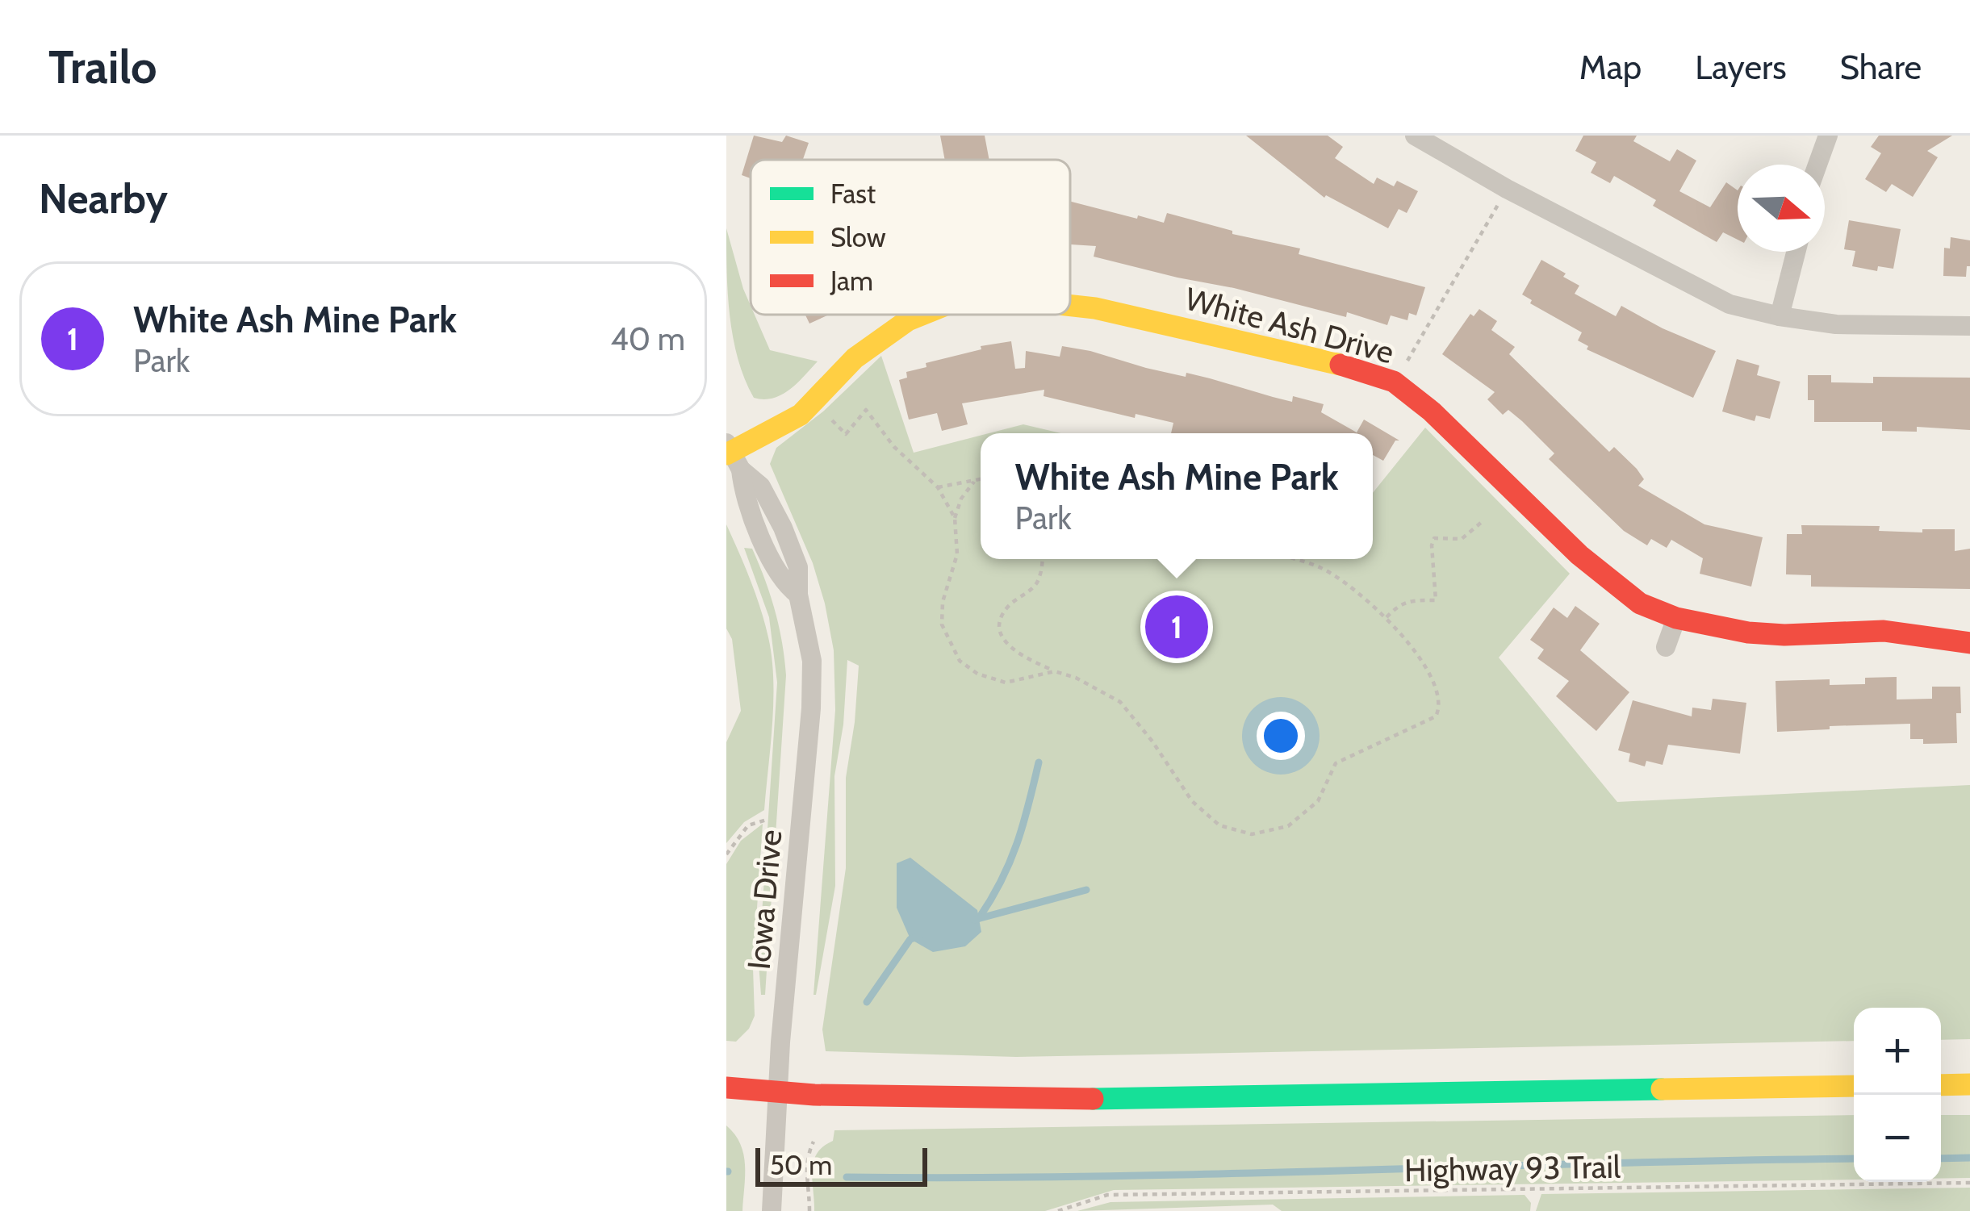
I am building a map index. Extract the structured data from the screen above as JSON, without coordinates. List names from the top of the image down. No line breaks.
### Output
{"streets":{"main road":["White Ash Drive"],"street":["Iowa Drive"],"path":["Highway 93 Trail"]},"crossings":[["White Ash Drive","Iowa Drive"]],"legend":["Fast","Slow","Jam"],"scale_bar":"50 m","north":"right","page":{"header":"Trailo","nav":["Map","Layers","Share"],"heading":"Nearby","list":[{"mark":"1","name":"White Ash Mine Park","note":"Park","value":"40 m"}],"popup":["White Ash Mine Park","Park"],"pins":"1","map_buttons":["+","−"],"scale":"50 m"}}
